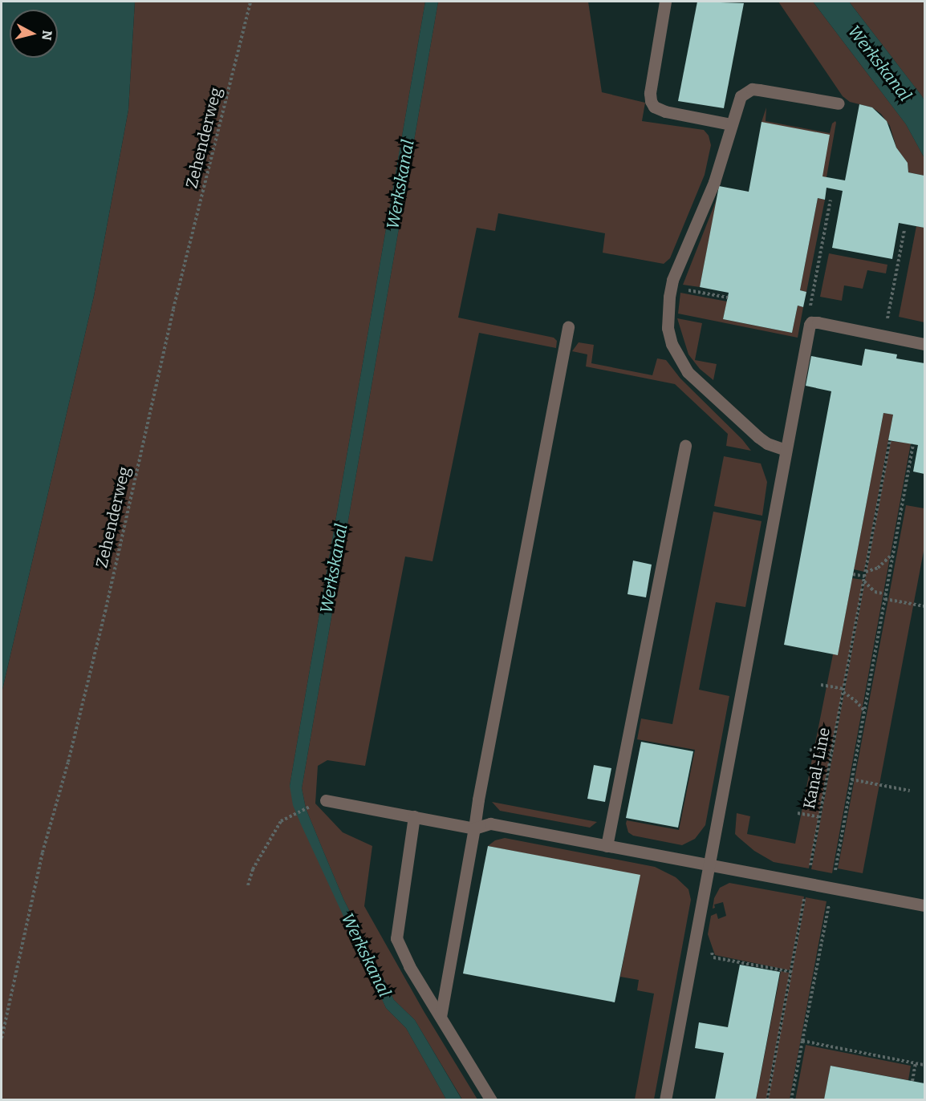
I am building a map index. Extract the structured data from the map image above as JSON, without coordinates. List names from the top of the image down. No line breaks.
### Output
{"streets":{"path":["Zehenderweg","Kanal-Line"]},"water":["Werkskanal"],"north":"right"}
